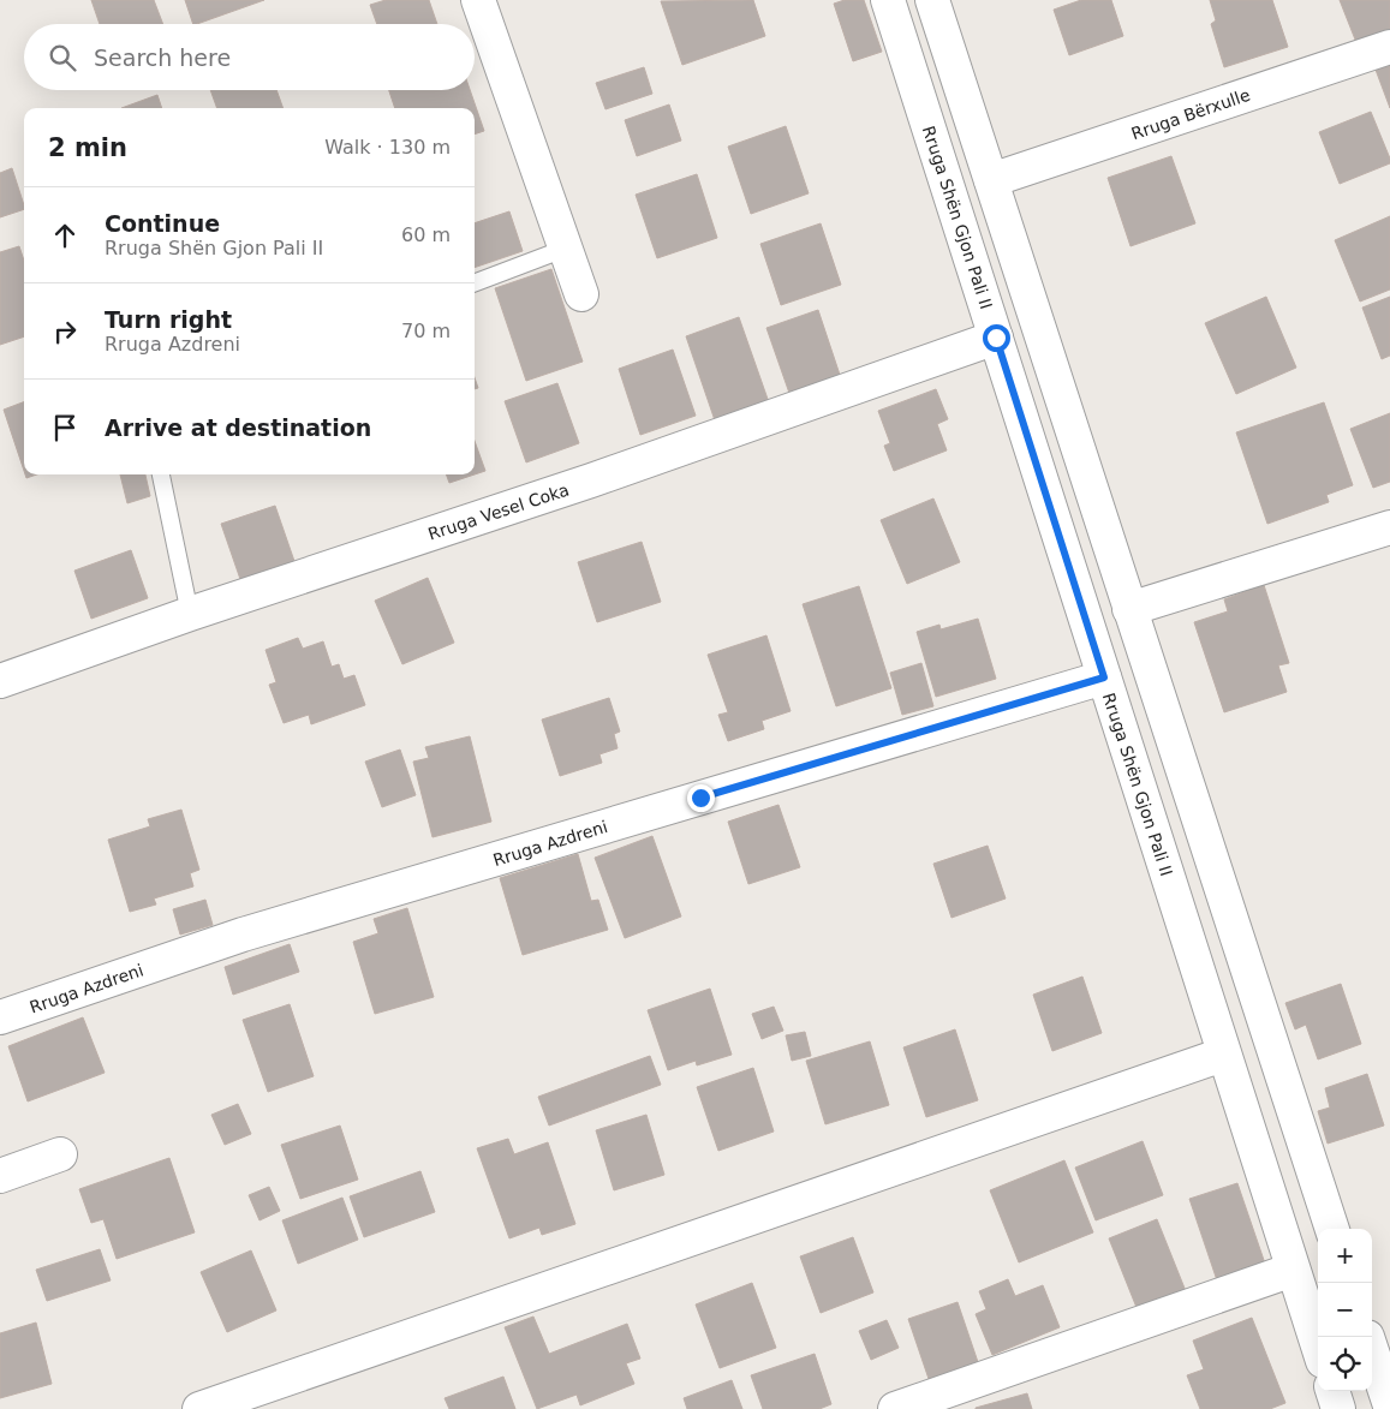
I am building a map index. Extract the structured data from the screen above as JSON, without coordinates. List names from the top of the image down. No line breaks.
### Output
{"streets":{"street":["Rruga Bërxulle","Rruga Shën Gjon Pali II","Rruga Vesel Coka","Rruga Azdreni"]},"crossings":[["Rruga Shën Gjon Pali II","Rruga Vesel Coka"],["Rruga Shën Gjon Pali II","Rruga Azdreni"]],"page":{"search":"Search here","heading":["2 min","Walk · 130 m"],"list":[["Continue","Rruga Shën Gjon Pali II","60 m"],["Turn right","Rruga Azdreni","70 m"],"Arrive at destination"],"map_buttons":["+","−"]}}
